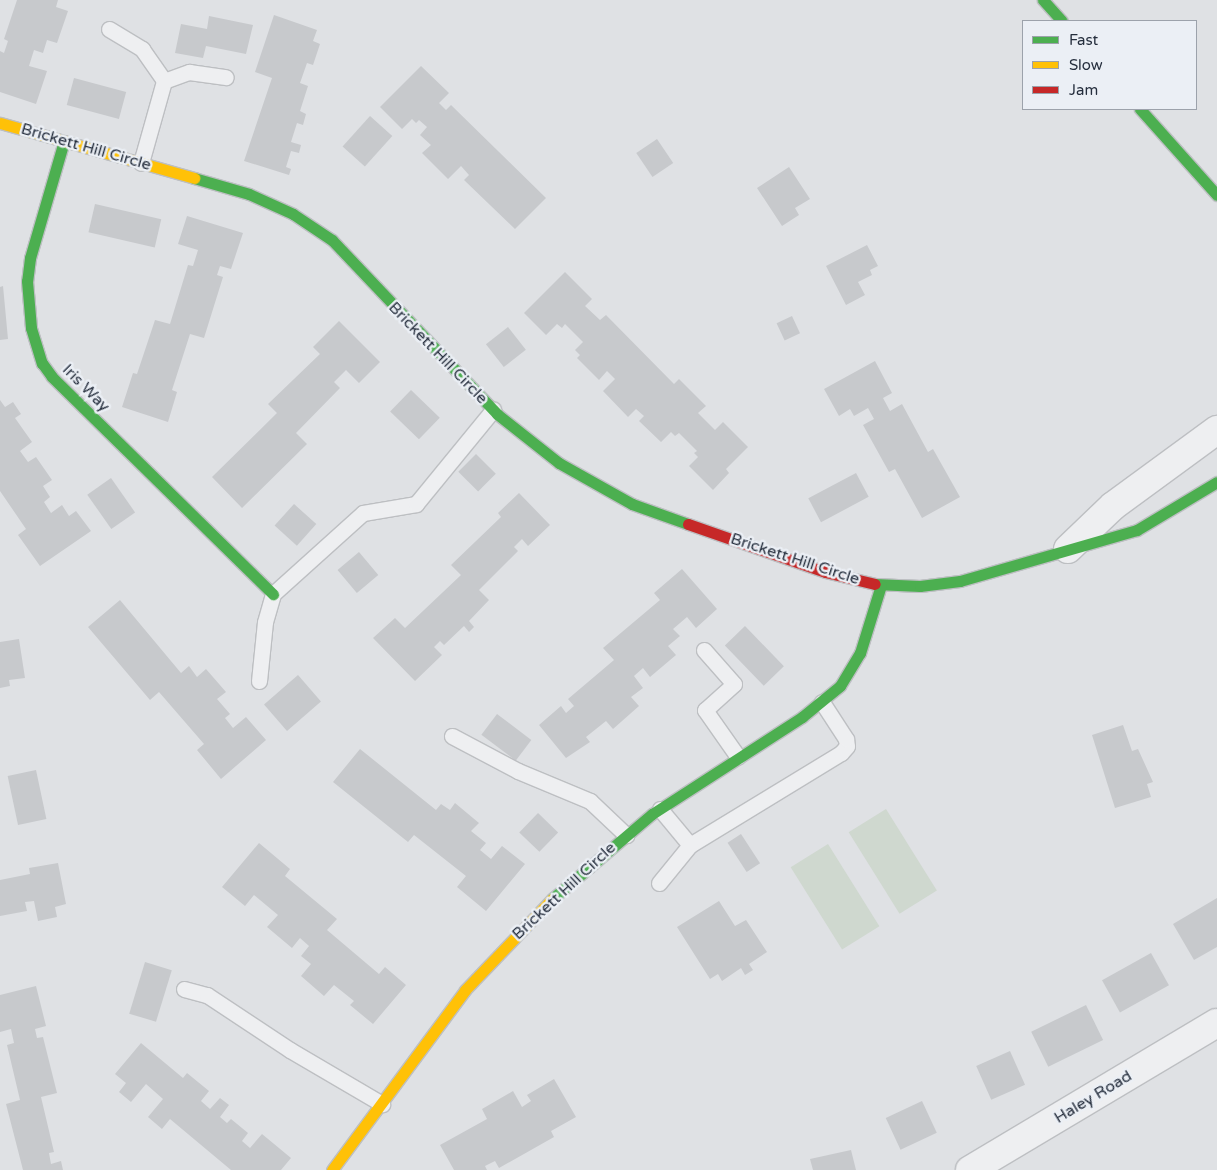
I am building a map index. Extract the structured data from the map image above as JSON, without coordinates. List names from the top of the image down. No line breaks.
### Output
{"streets":{"street":["Brickett Hill Circle","Iris Way","Haley Road"]},"crossings":[["Brickett Hill Circle","Iris Way"]],"legend":["Fast","Slow","Jam"]}
